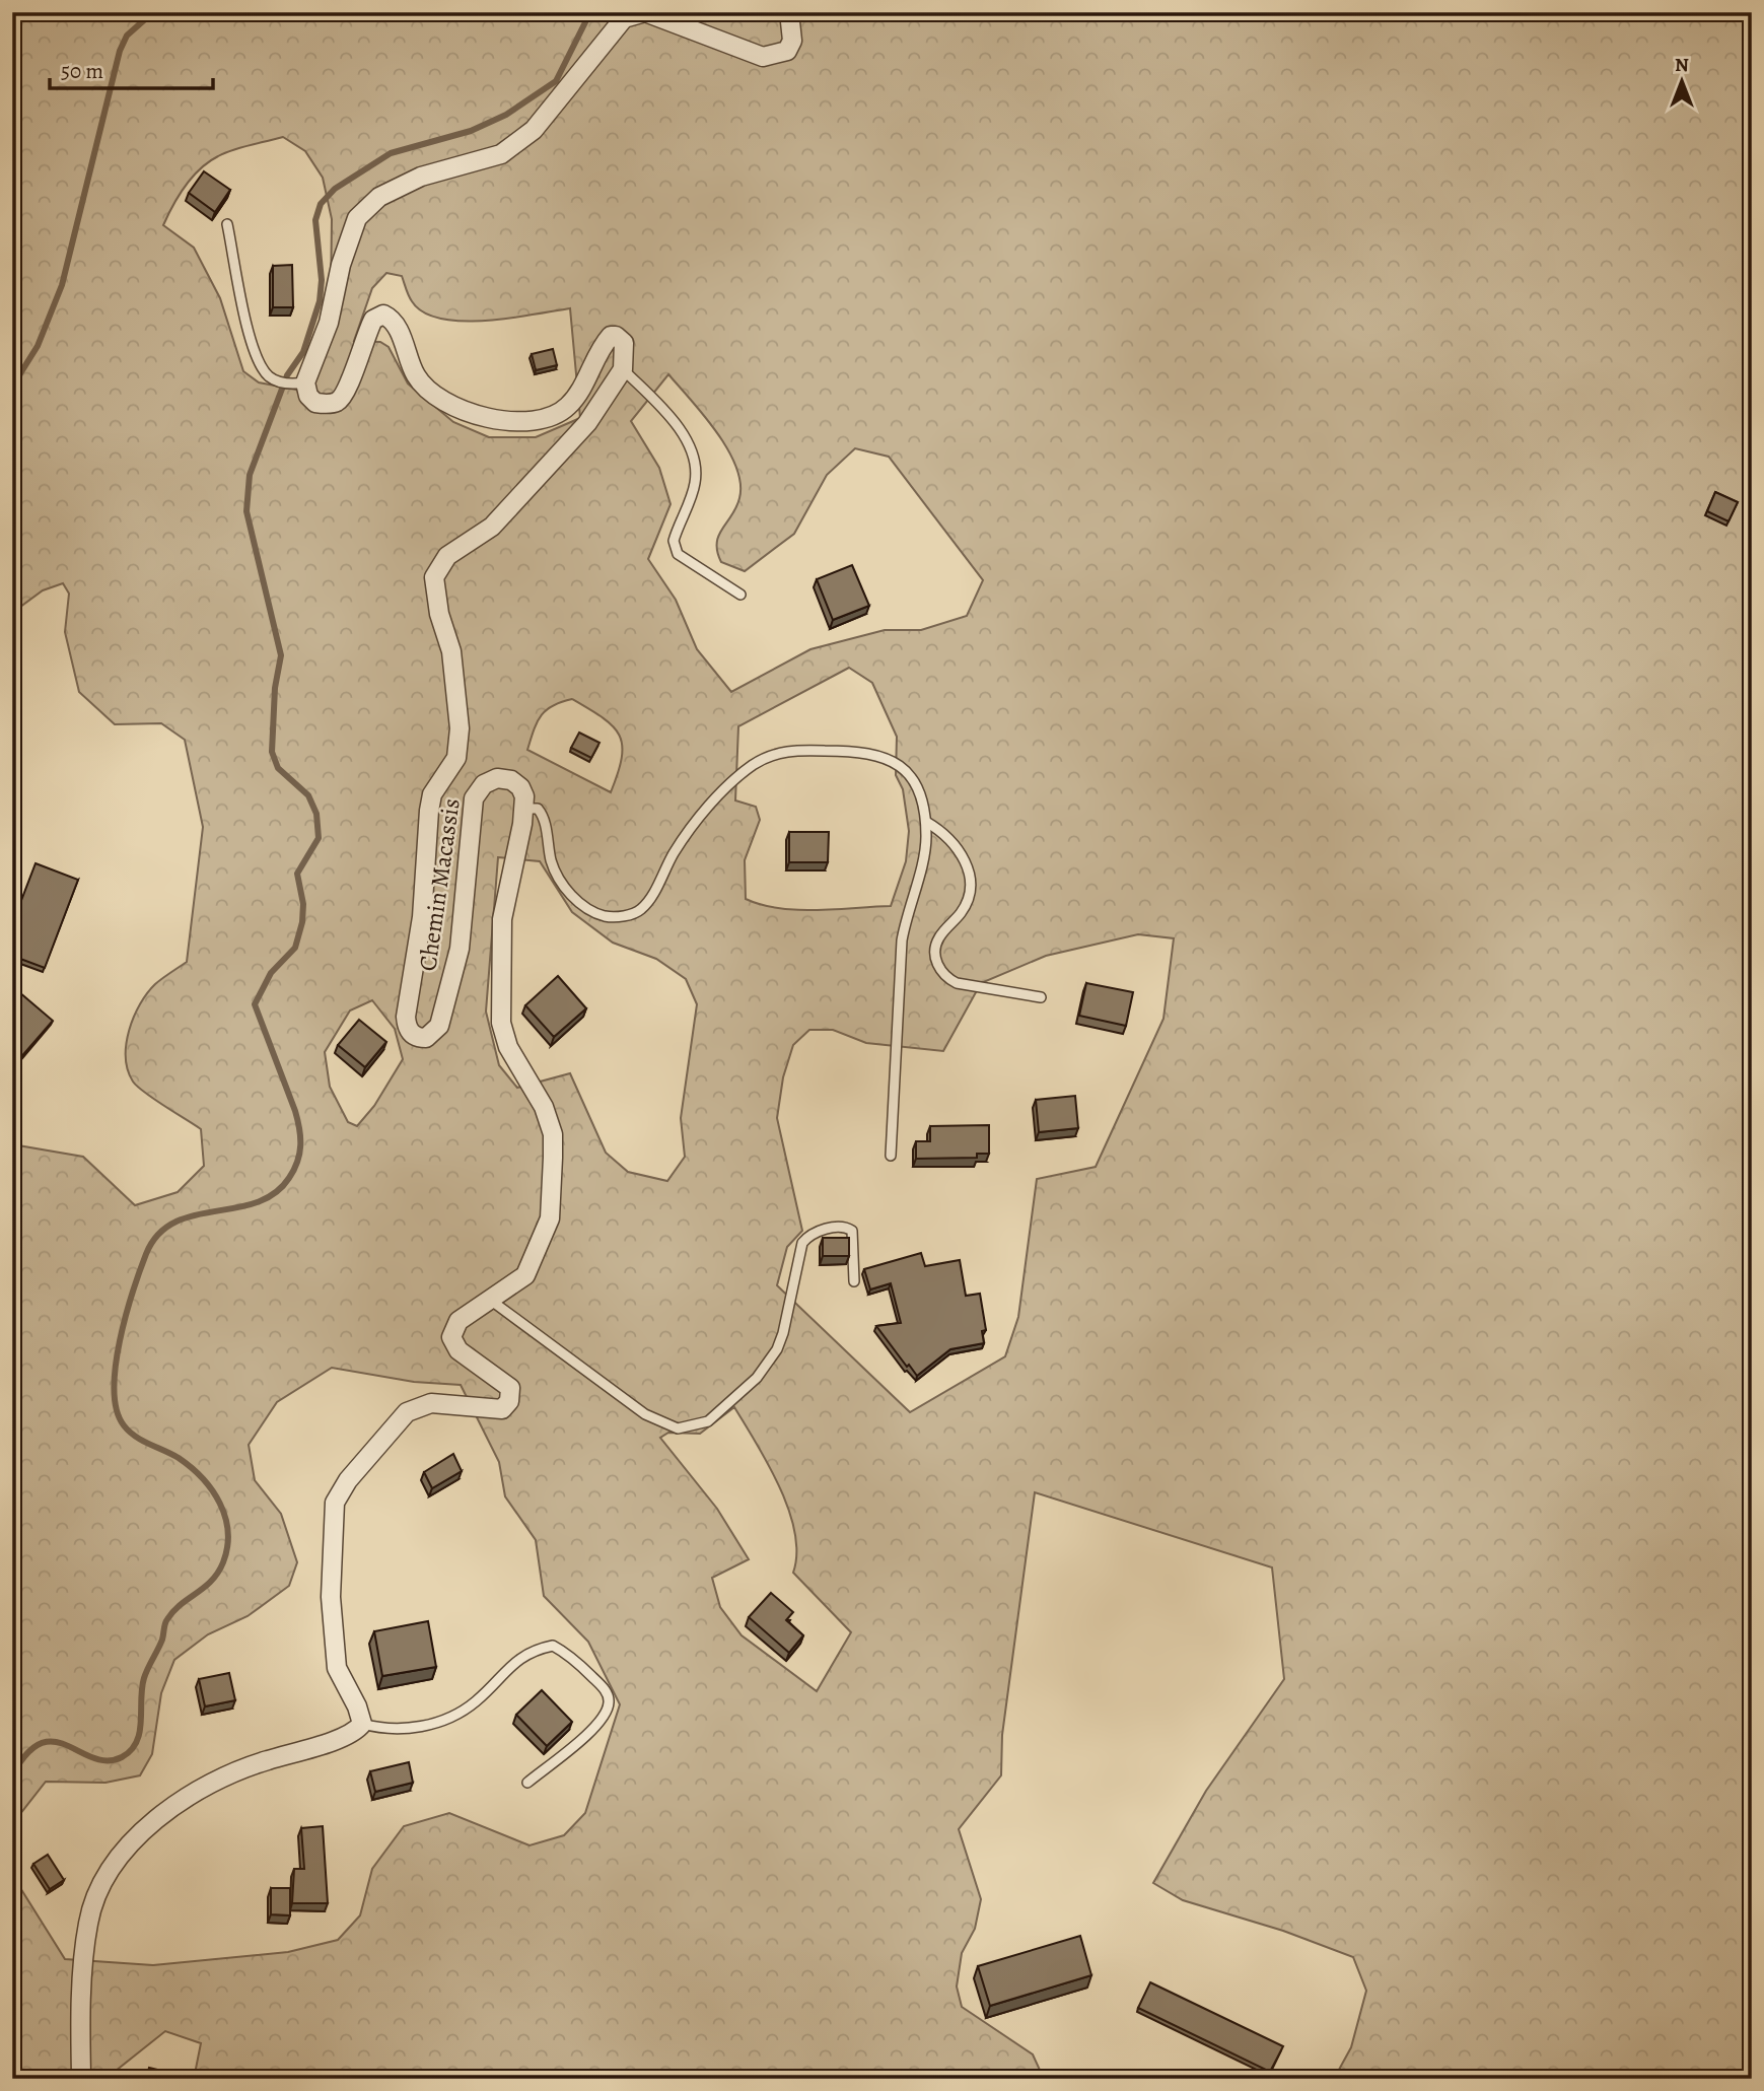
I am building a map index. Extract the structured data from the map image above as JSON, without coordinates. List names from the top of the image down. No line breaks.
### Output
{"streets":{"street":["Chemin Macassis"]},"scale_bar":"50 m","north":"top"}
